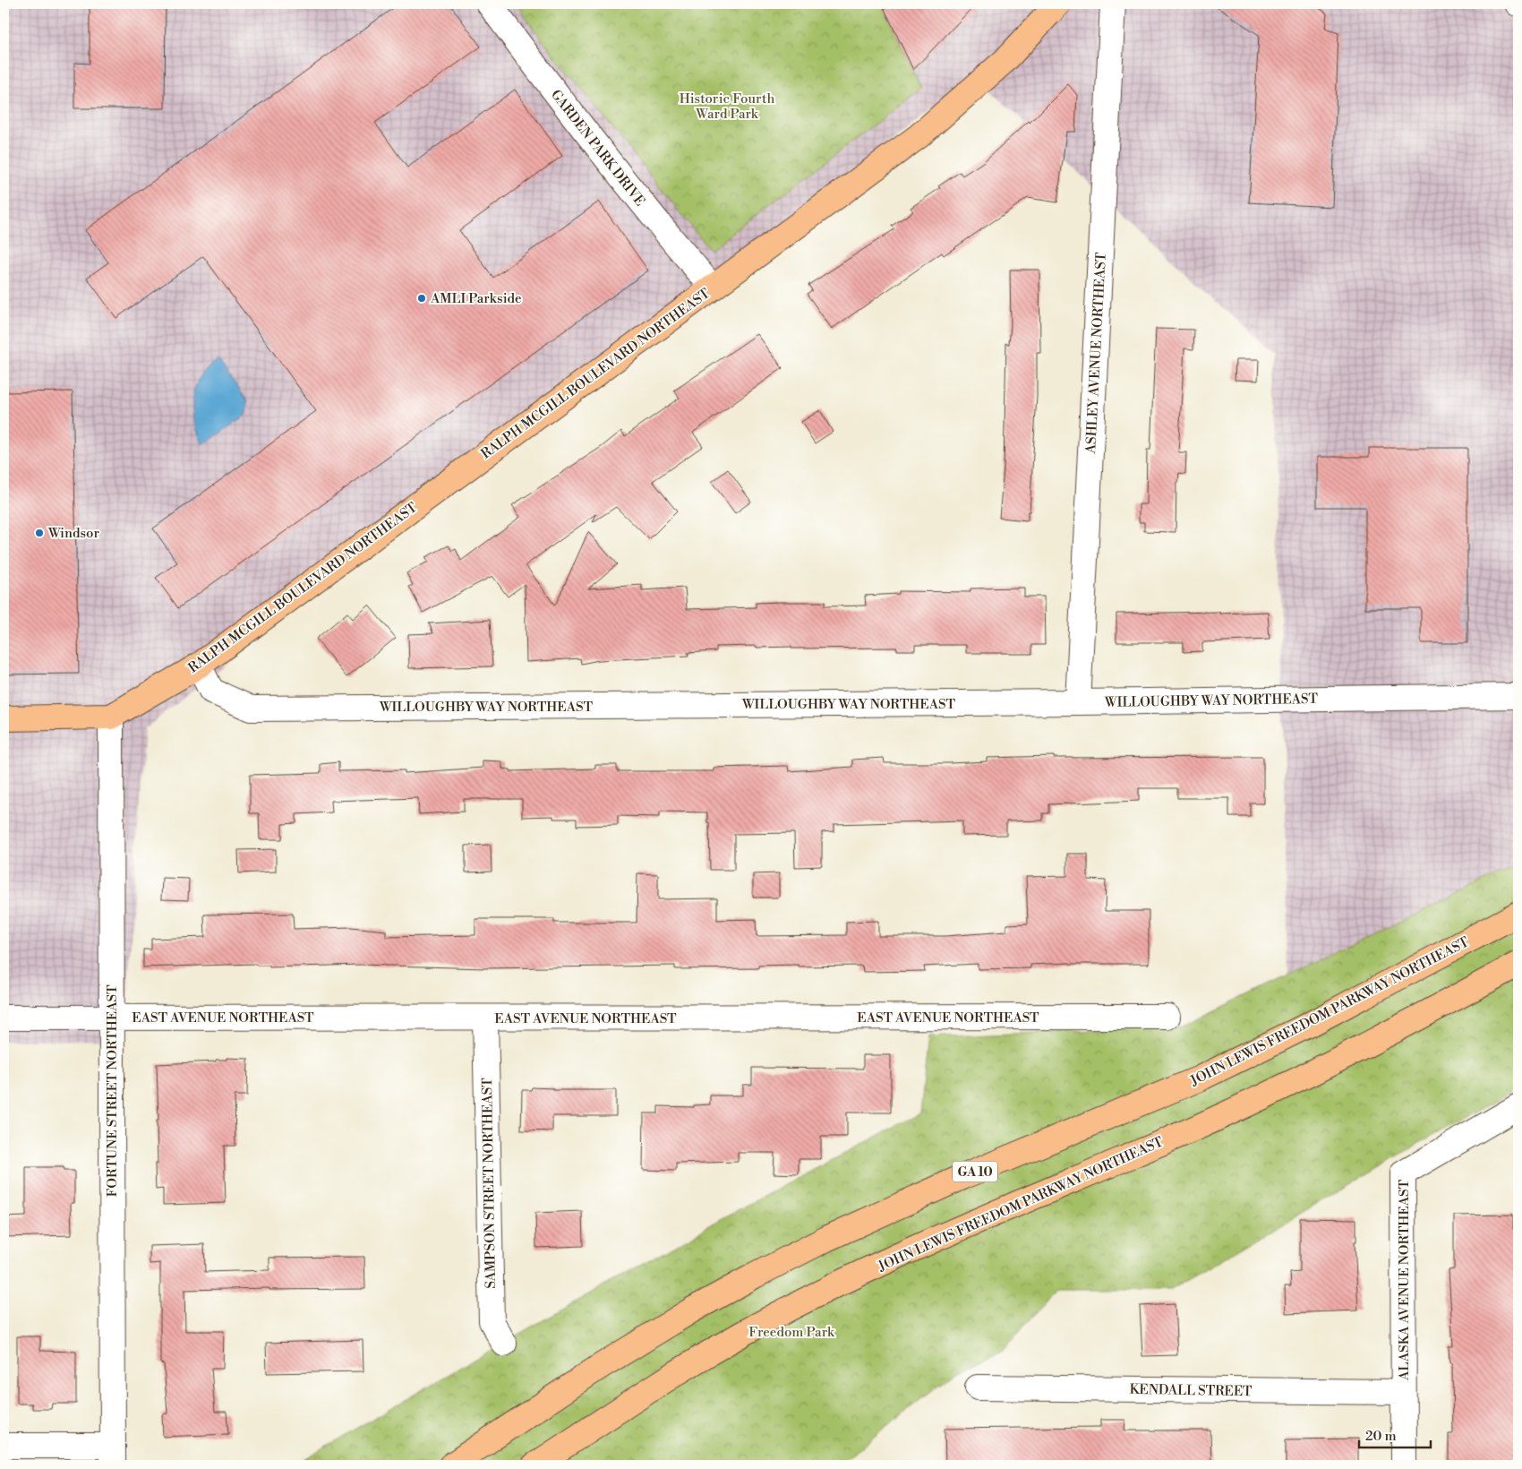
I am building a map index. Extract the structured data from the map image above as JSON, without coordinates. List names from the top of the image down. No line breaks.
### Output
{"streets":{"main road":["RALPH MCGILL BOULEVARD NORTHEAST","JOHN LEWIS FREEDOM PARKWAY NORTHEAST","GA 10"],"street":["GARDEN PARK DRIVE","ASHLEY AVENUE NORTHEAST","WILLOUGHBY WAY NORTHEAST","EAST AVENUE NORTHEAST","FORTUNE STREET NORTHEAST","SAMPSON STREET NORTHEAST","ALASKA AVENUE NORTHEAST","KENDALL STREET"]},"crossings":[["GARDEN PARK DRIVE","RALPH MCGILL BOULEVARD NORTHEAST"],["ASHLEY AVENUE NORTHEAST","WILLOUGHBY WAY NORTHEAST"],["RALPH MCGILL BOULEVARD NORTHEAST","WILLOUGHBY WAY NORTHEAST"],["RALPH MCGILL BOULEVARD NORTHEAST","FORTUNE STREET NORTHEAST"],["EAST AVENUE NORTHEAST","FORTUNE STREET NORTHEAST"],["EAST AVENUE NORTHEAST","SAMPSON STREET NORTHEAST"],["ALASKA AVENUE NORTHEAST","KENDALL STREET"]],"parks":["Historic Fourth Ward Park","Freedom Park"],"places":["AMLI Parkside","Windsor"],"scale_bar":"20 m"}
